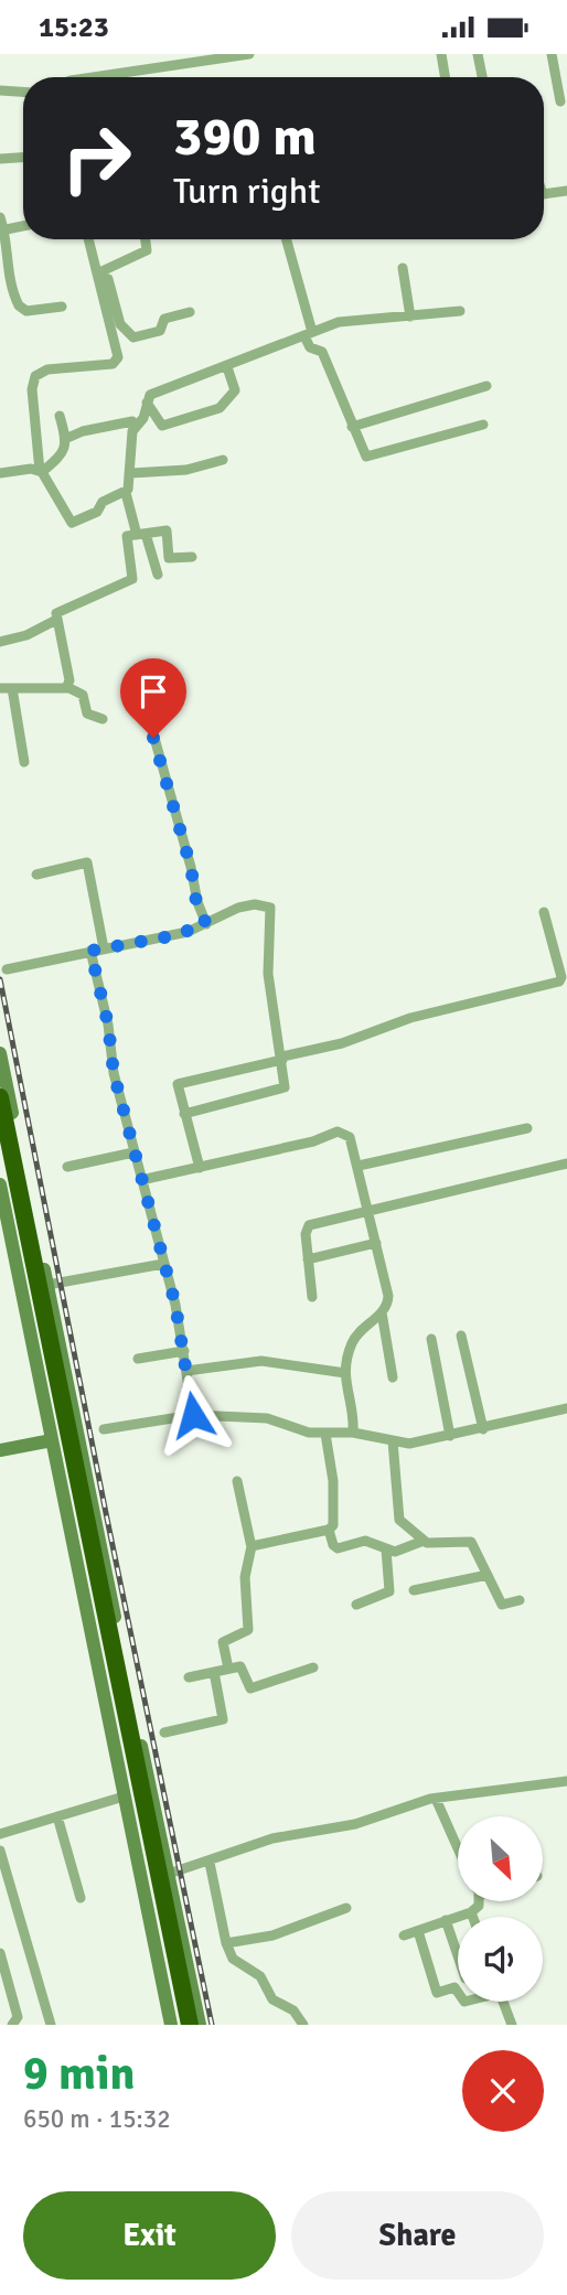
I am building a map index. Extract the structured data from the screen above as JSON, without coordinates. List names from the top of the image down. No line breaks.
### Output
{"north":"bottom right","page":{"status":"15:23","turn":["390 m","Turn right"],"heading":["9 min","650 m · 15:32"],"buttons":["Exit","Share"]}}
